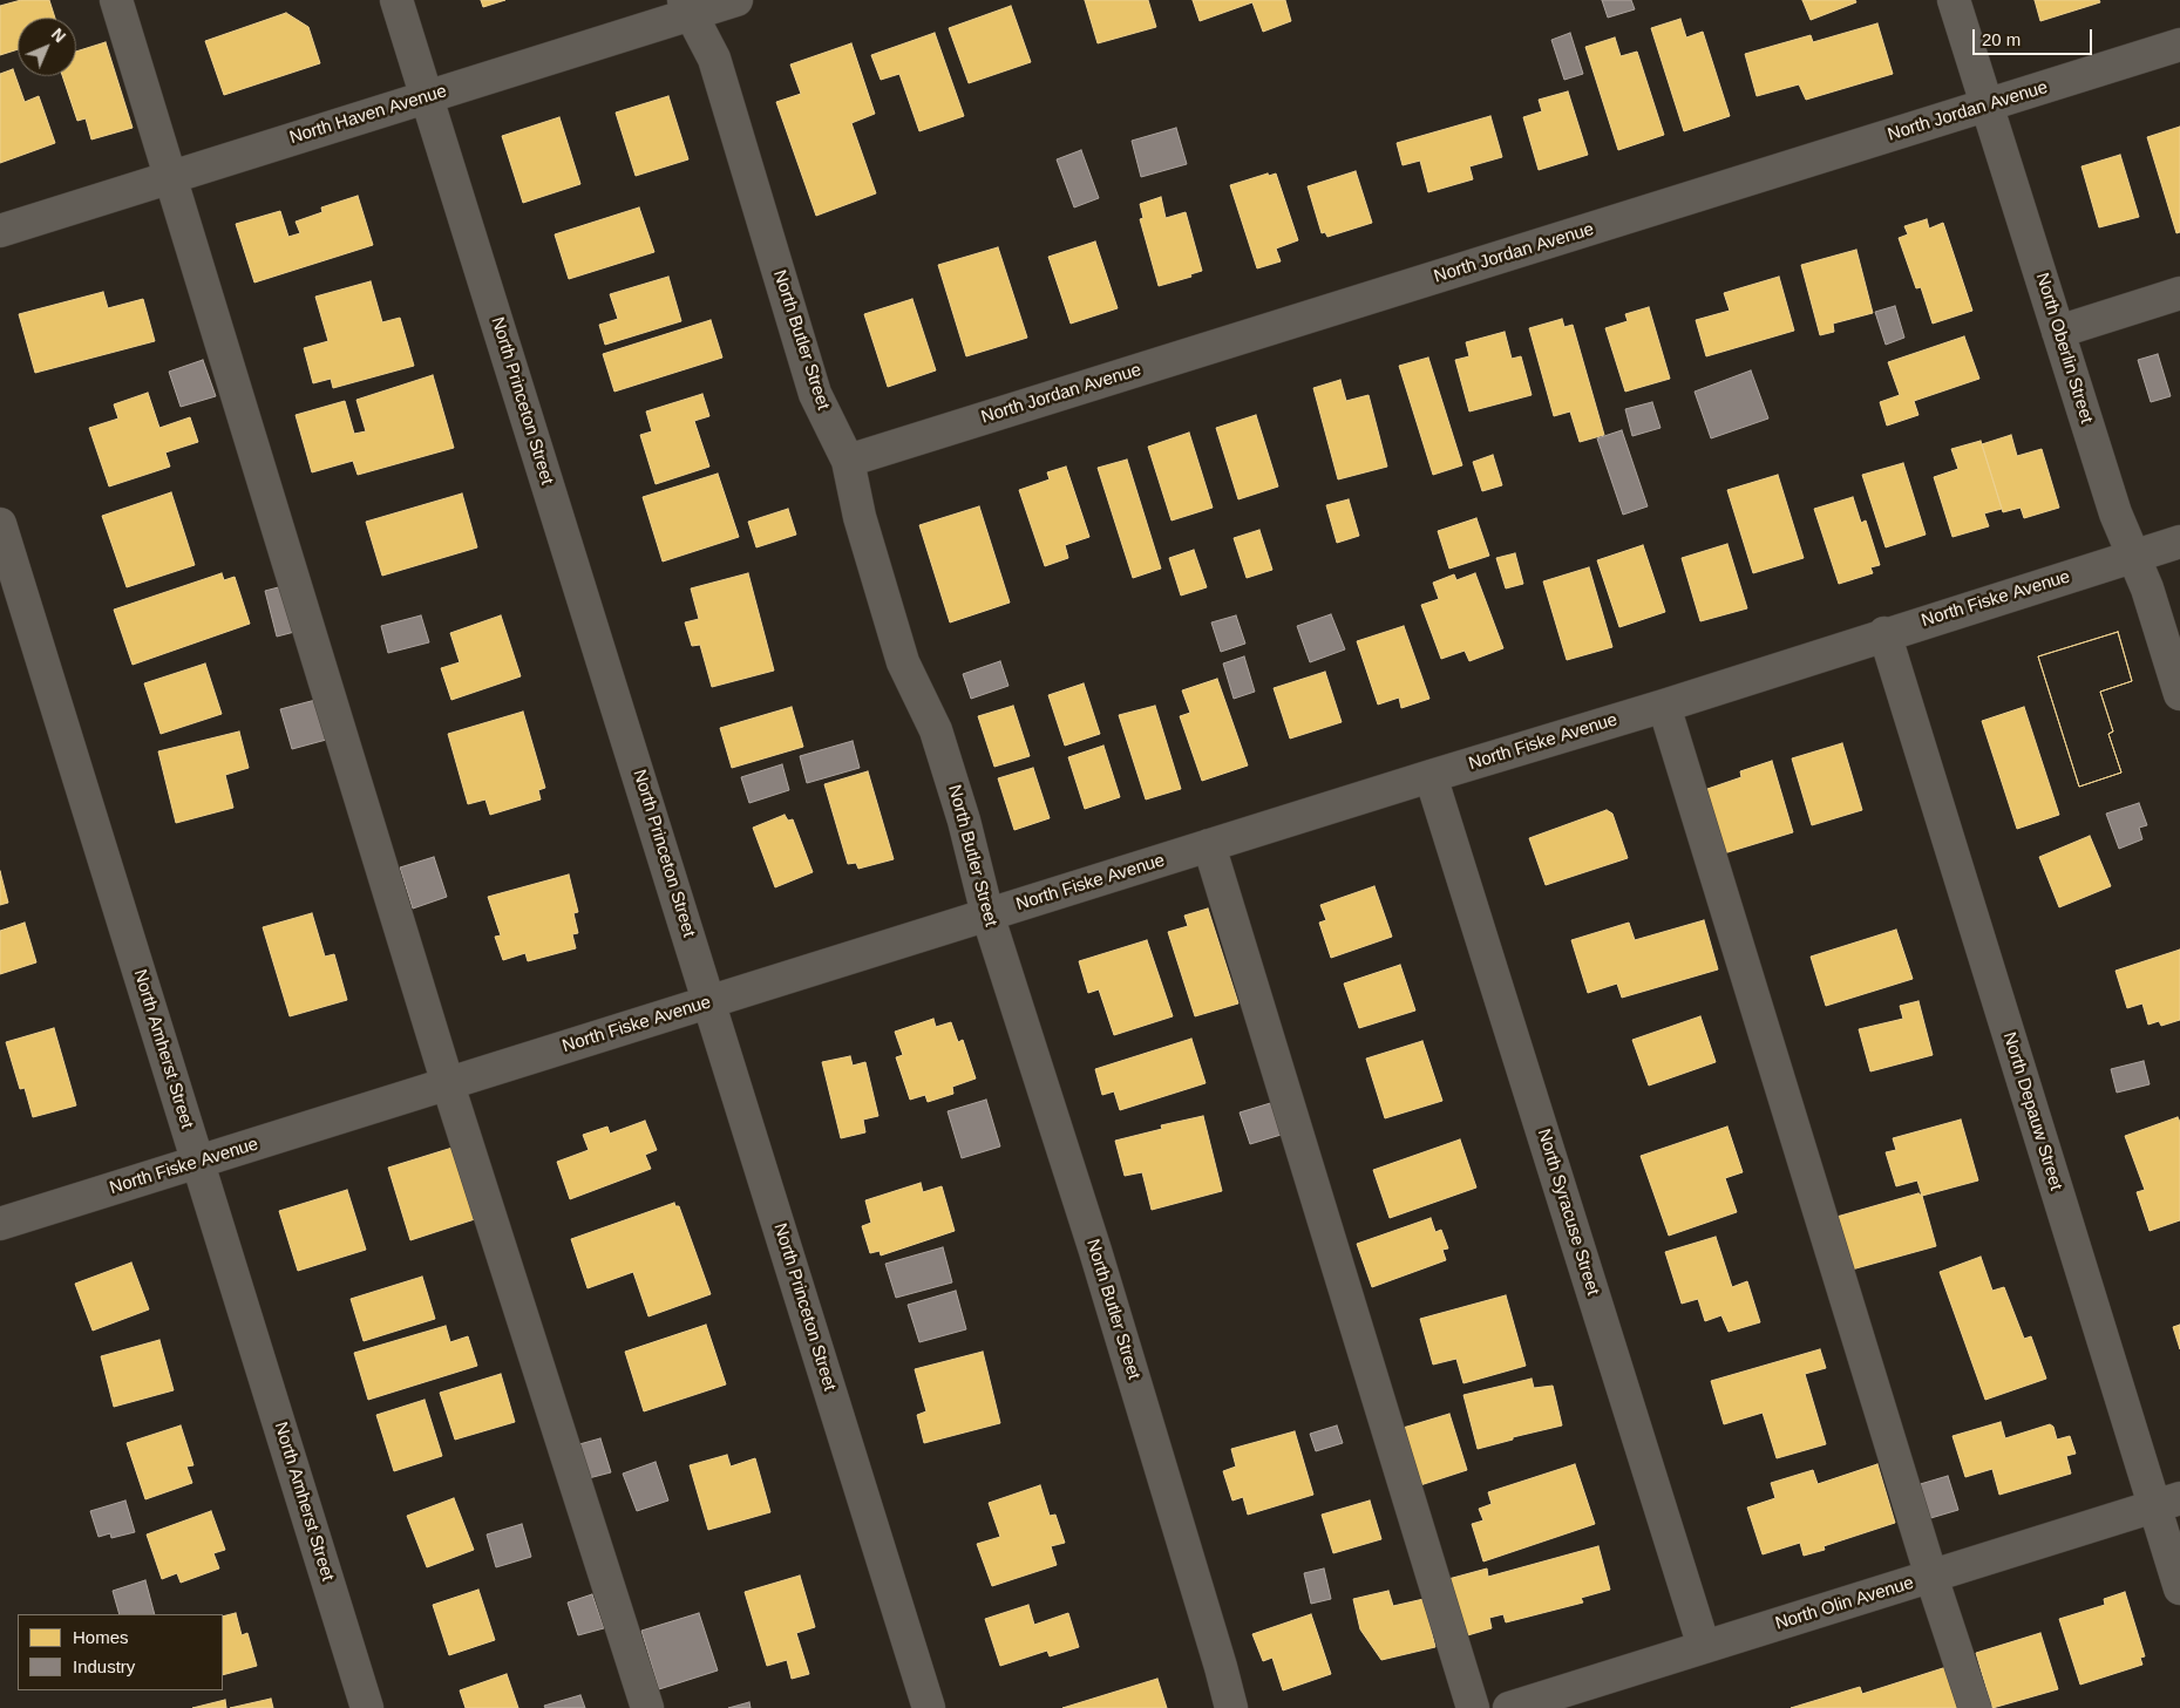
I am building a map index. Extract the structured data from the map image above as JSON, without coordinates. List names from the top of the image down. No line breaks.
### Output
{"streets":{"street":["North Jordan Avenue","North Haven Avenue","North Butler Street","North Oberlin Street","North Princeton Street","North Fiske Avenue","North Amherst Street","North Depauw Street","North Syracuse Street","North Olin Avenue"]},"crossings":[["North Jordan Avenue","North Butler Street"],["North Jordan Avenue","North Oberlin Street"],["North Haven Avenue","North Butler Street"],["North Haven Avenue","North Princeton Street"],["North Butler Street","North Fiske Avenue"],["North Oberlin Street","North Fiske Avenue"],["North Princeton Street","North Fiske Avenue"],["North Fiske Avenue","North Amherst Street"],["North Fiske Avenue","North Depauw Street"],["North Fiske Avenue","North Syracuse Street"],["North Depauw Street","North Olin Avenue"],["North Syracuse Street","North Olin Avenue"]],"legend":["Homes","Industry"],"scale_bar":"20 m","north":"top right"}
